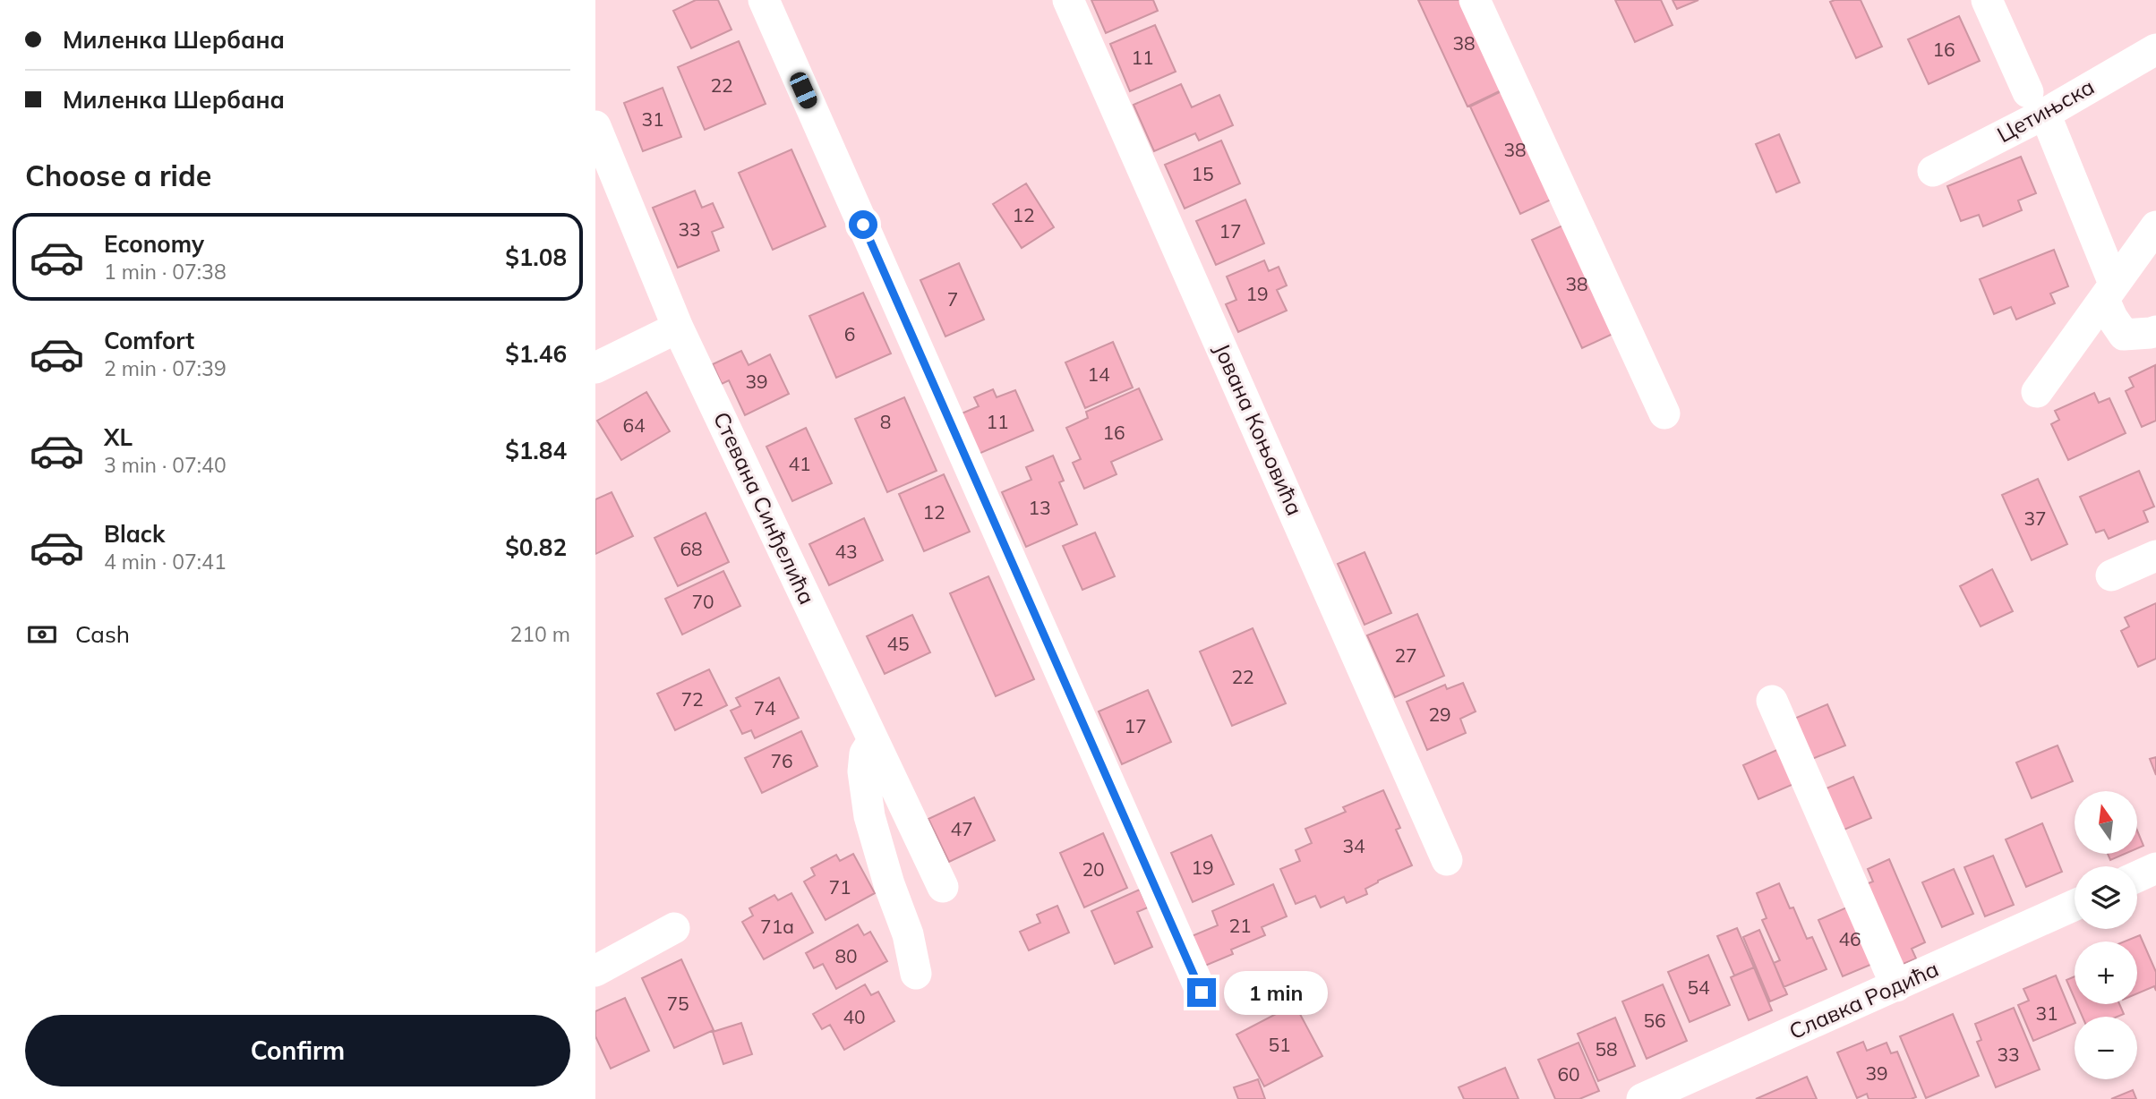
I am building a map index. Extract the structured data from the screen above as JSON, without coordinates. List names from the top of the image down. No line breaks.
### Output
{"streets":{"street":["Цетињска","Јована Коњовића","Стевана Синђелића","Славка Родића"]},"house_numbers":["38","16","11","22","31","38","15","12","33","17","38","19","7","6","14","39","8","11","64","16","41","13","12","37","68","43","70","45","27","22","72","74","29","17","76","47","34","19","20","71","21","71a","46","80","54","75","31","40","56","51","58","33","39","60"],"north":"top","page":{"banner":["Миленка Шербана","Миленка Шербана"],"heading":"Choose a ride","list":[{"name":"Economy","note":"1 min · 07:38","value":"$1.08"},{"name":"Comfort","note":"2 min · 07:39","value":"$1.46"},{"name":"XL","note":"3 min · 07:40","value":"$1.84"},{"name":"Black","note":"4 min · 07:41","value":"$0.82"}],"pay":["Cash","210 m"],"map_buttons":["+","−"],"bubble":"1 min","buttons":"Confirm"}}
